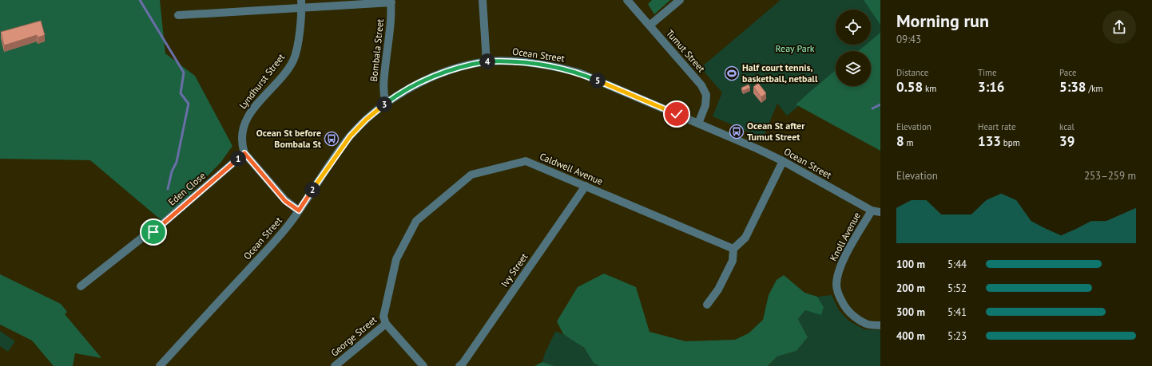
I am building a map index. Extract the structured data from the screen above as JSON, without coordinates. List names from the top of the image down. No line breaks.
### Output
{"streets":{"street":["Bombala Street","Tumut Street","Ocean Street","Lyndhurst Street","Caldwell Avenue","Eden Close","Knoll Avenue","Ivy Street","George Street"]},"crossings":[["Bombala Street","Ocean Street"],["Tumut Street","Ocean Street"],["Ocean Street","Lyndhurst Street"],["Ocean Street","Knoll Avenue"],["Lyndhurst Street","Eden Close"],["Caldwell Avenue","Ivy Street"],["Caldwell Avenue","George Street"]],"parks":["Reay Park"],"places":{"sports":["Half court tennis, basketball, netball"],"bus stop":["Ocean St after Tumut Street","Ocean St before Bombala St"]},"page":{"heading":["Morning run","09:43"],"pins":["4","5","3","1","2"],"stats":[["Distance","0.58 km"],["Time","3:16"],["Pace","5:38 /km"],["Elevation","8 m"],["Heart rate","133 bpm"],["kcal","39"]],"chart":["Elevation","253–259 m"],"list":[{"name":"100 m","note":"5:44"},{"name":"200 m","note":"5:52"},{"name":"300 m","note":"5:41"},{"name":"400 m","note":"5:23"}]}}
